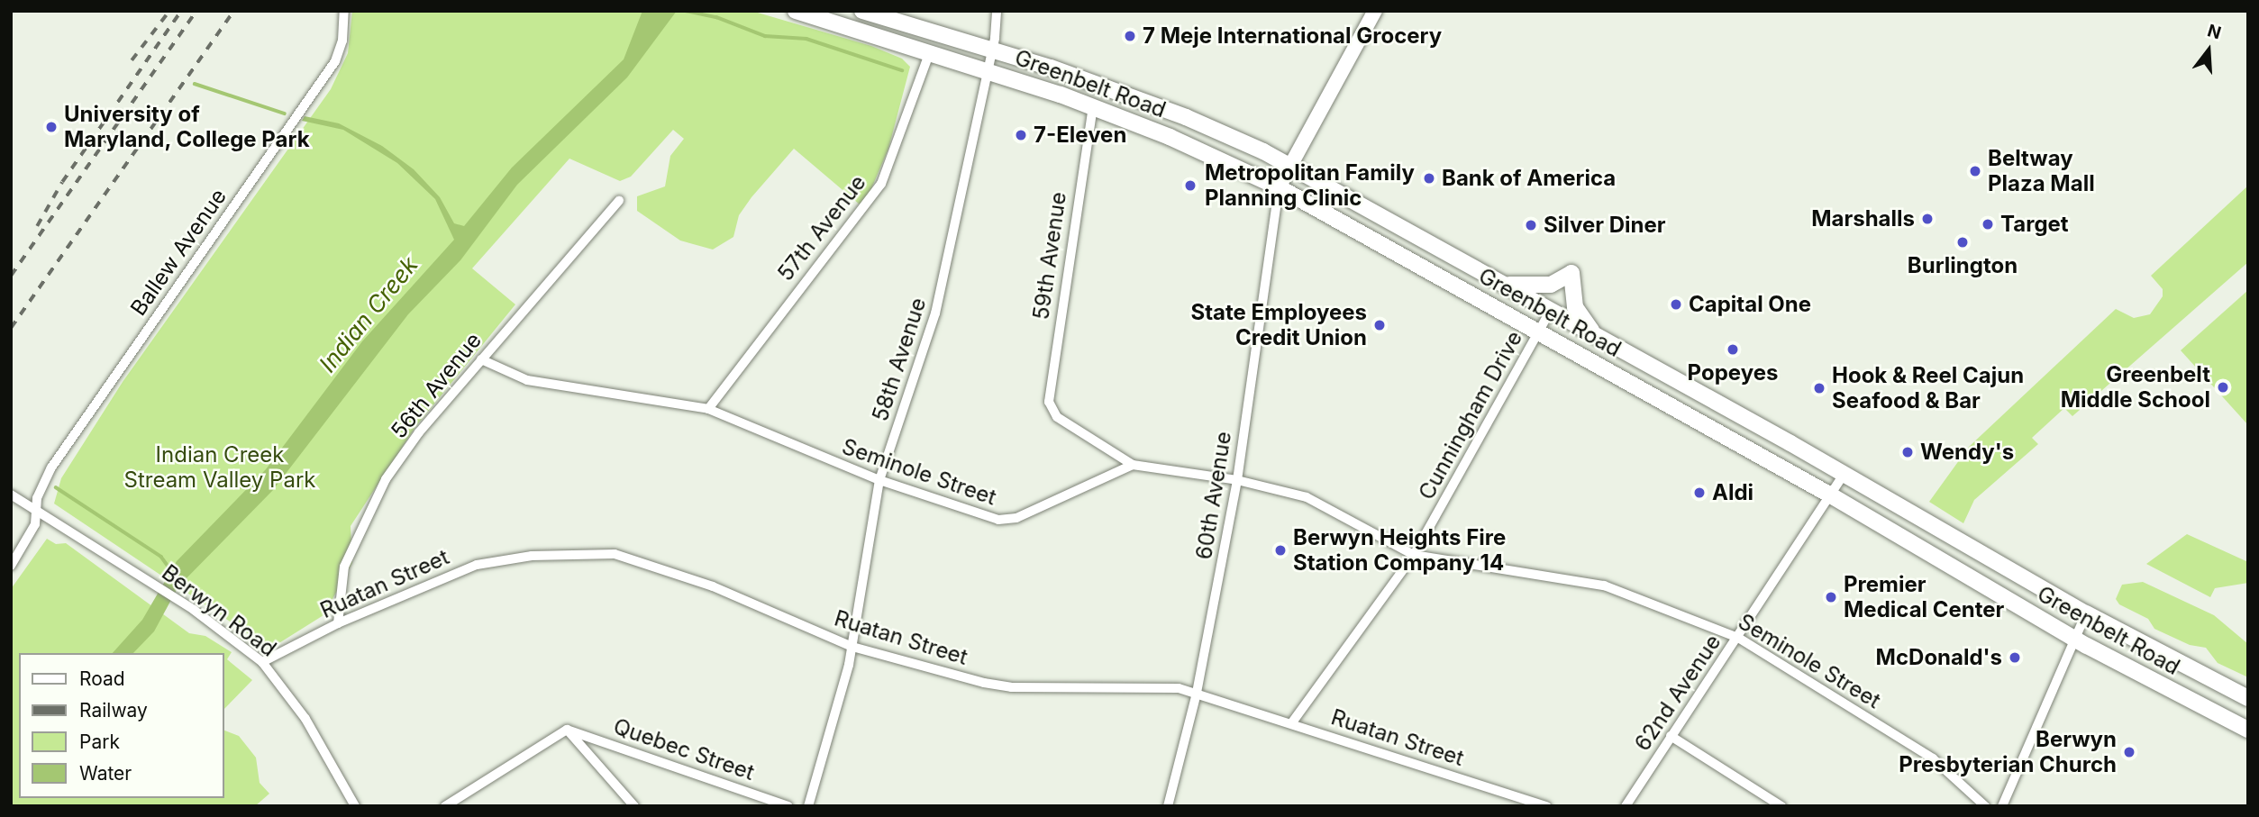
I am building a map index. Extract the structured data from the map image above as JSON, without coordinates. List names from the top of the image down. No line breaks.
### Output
{"streets":{"main road":["Greenbelt Road"],"street":["57th Avenue","Ballew Avenue","59th Avenue","58th Avenue","56th Avenue","Cunningham Drive","Seminole Street","60th Avenue","Ruatan Street","Berwyn Road","62nd Avenue","Quebec Street"]},"crossings":[["Greenbelt Road","57th Avenue"],["Greenbelt Road","59th Avenue"],["Greenbelt Road","58th Avenue"],["Greenbelt Road","Cunningham Drive"],["Greenbelt Road","60th Avenue"],["Greenbelt Road","62nd Avenue"],["57th Avenue","Seminole Street"],["Ballew Avenue","Berwyn Road"],["59th Avenue","Seminole Street"],["58th Avenue","Seminole Street"],["58th Avenue","Ruatan Street"],["56th Avenue","Seminole Street"],["56th Avenue","Ruatan Street"],["Cunningham Drive","Seminole Street"],["Cunningham Drive","Ruatan Street"],["Seminole Street","60th Avenue"],["Seminole Street","62nd Avenue"],["60th Avenue","Ruatan Street"],["Ruatan Street","Berwyn Road"]],"water":["Indian Creek"],"parks":["Indian Creek Stream Valley Park"],"places":["7 Meje International Grocery","University of Maryland, College Park","7-Eleven","Beltway Plaza Mall","Bank of America","Metropolitan Family Planning Clinic","Marshalls","Target","Silver Diner","Burlington","Capital One","State Employees Credit Union","Popeyes","Greenbelt Middle School","Hook & Reel Cajun Seafood & Bar","Wendy's","Aldi","Berwyn Heights Fire Station Company 14","Premier Medical Center","McDonald's","Berwyn Presbyterian Church"],"legend":["Road","Railway","Park","Water"],"north":"top"}
